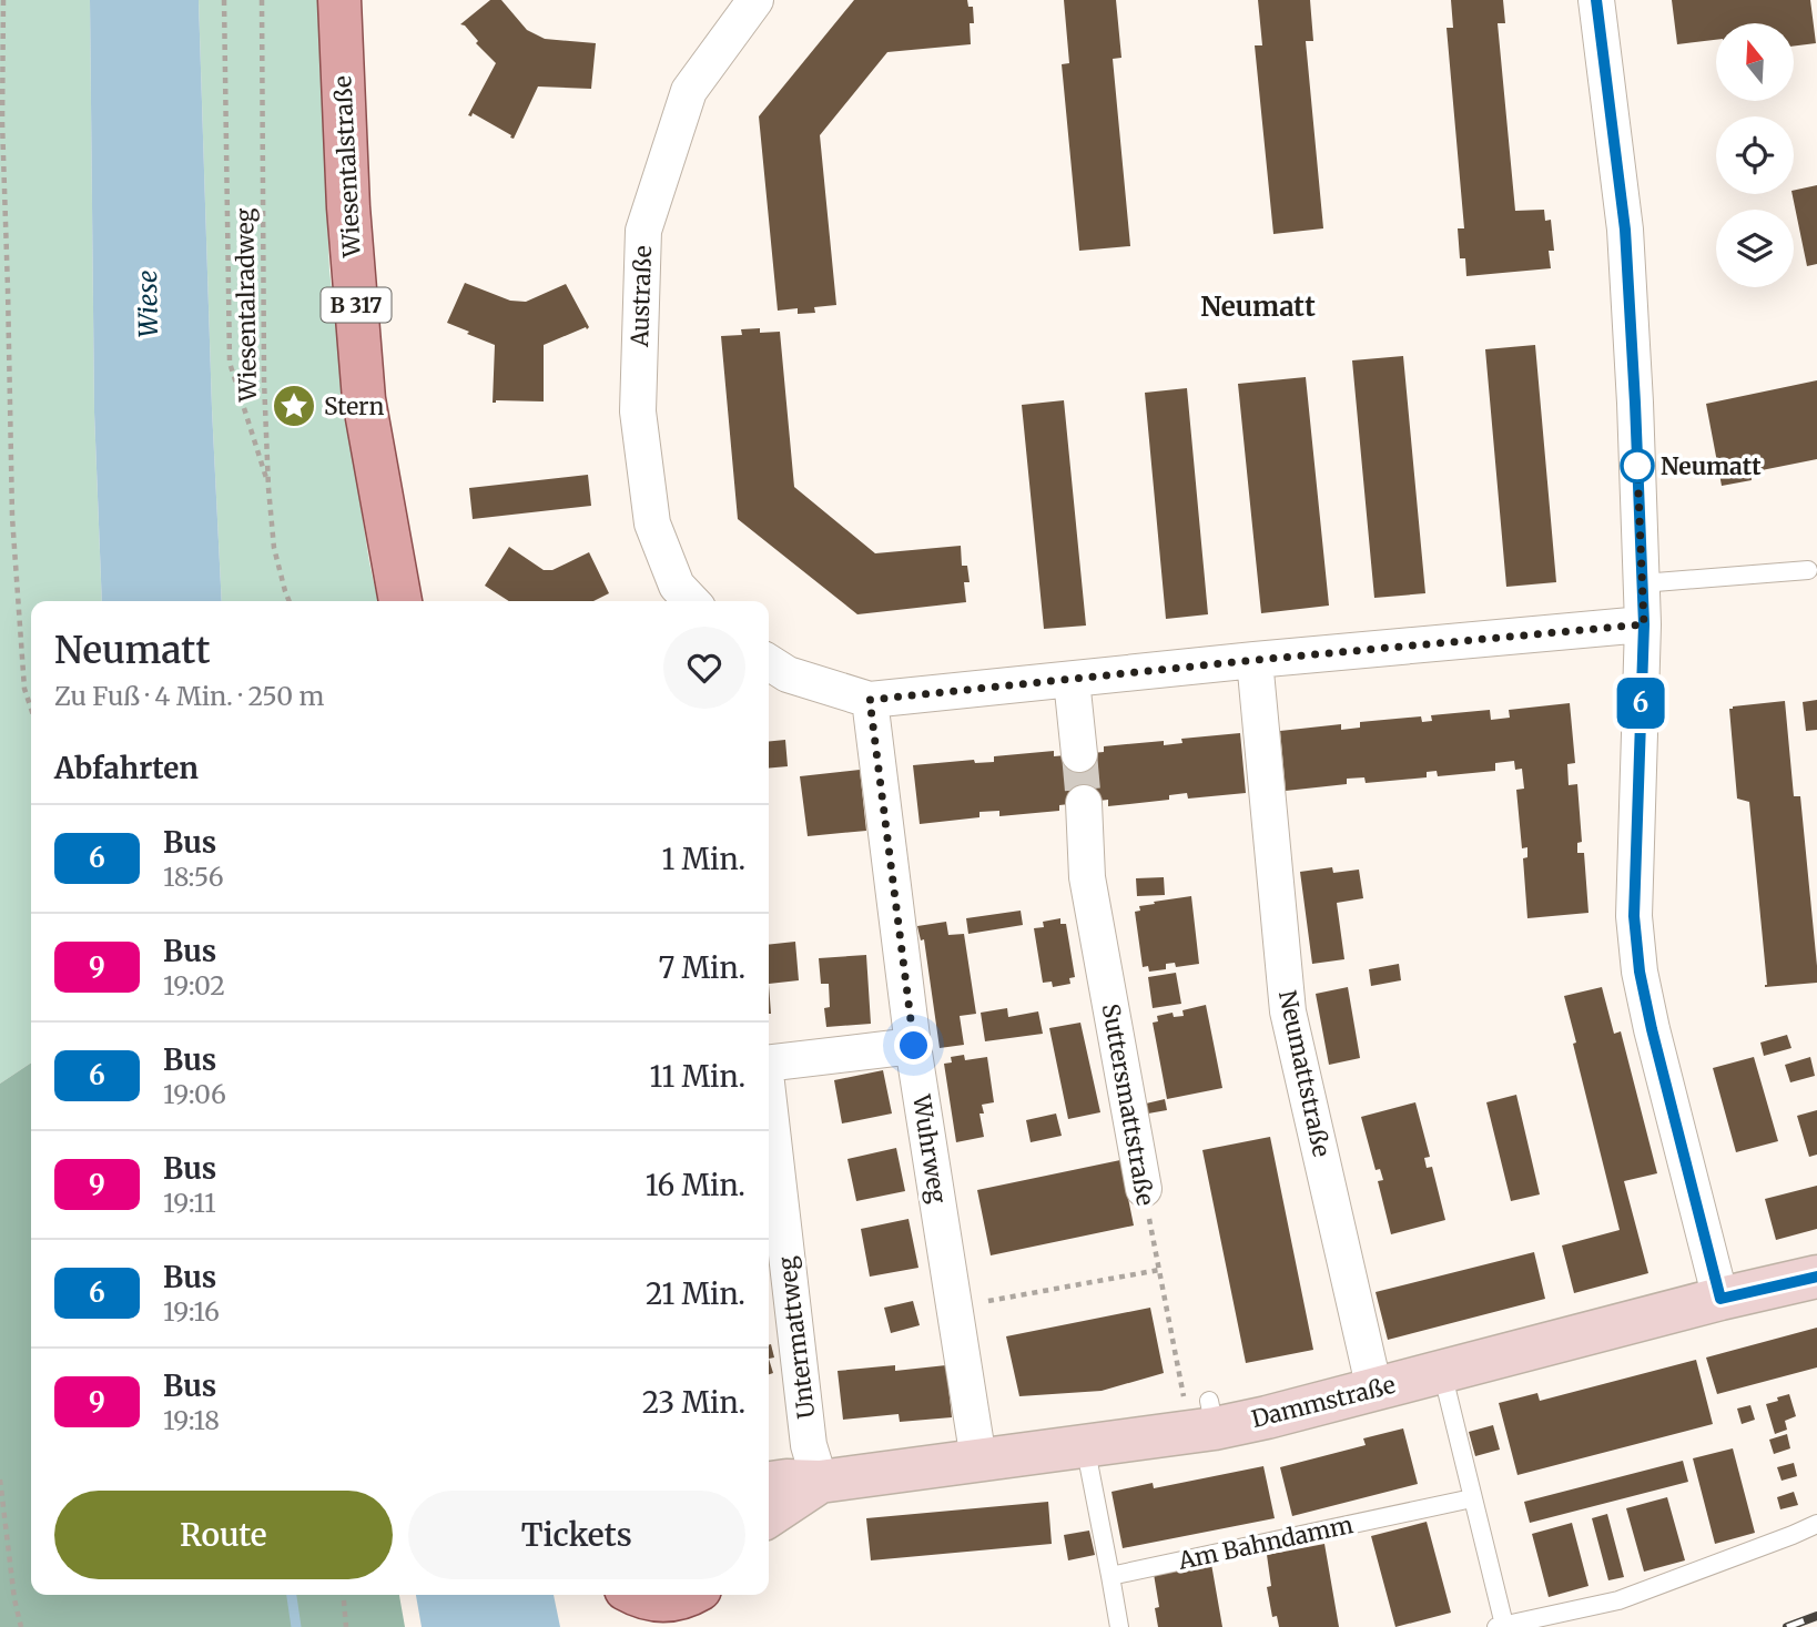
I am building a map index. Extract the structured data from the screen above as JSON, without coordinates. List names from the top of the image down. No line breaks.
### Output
{"streets":{"main road":["Wiesentalstraße","B 317","Dammstraße"],"street":["Austraße","Neumattstraße","Suttersmattstraße","Wuhrweg","Untermattweg"],"lane":["Am Bahndamm"],"path":["Wiesentalradweg"]},"crossings":[["Neumattstraße","Dammstraße"],["Suttersmattstraße","Dammstraße"],["Wuhrweg","Untermattweg"],["Wuhrweg","Dammstraße"],["Untermattweg","Dammstraße"]],"districts":["Neumatt"],"water":["Wiese"],"places":{"place":["Stern"],"other":["Neumatt"]},"lines":["bus line 6"],"north":"top","page":{"on_map":"6","heading":[["Neumatt","Zu Fuß · 4 Min. · 250 m"],"Abfahrten"],"list":[{"mark":"6","name":"Bus","note":"18:56","value":"1 Min."},{"mark":"9","name":"Bus","note":"19:02","value":"7 Min."},{"mark":"6","name":"Bus","note":"19:06","value":"11 Min."},{"mark":"9","name":"Bus","note":"19:11","value":"16 Min."},{"mark":"6","name":"Bus","note":"19:16","value":"21 Min."},{"mark":"9","name":"Bus","note":"19:18","value":"23 Min."}],"buttons":["Route","Tickets"]}}
